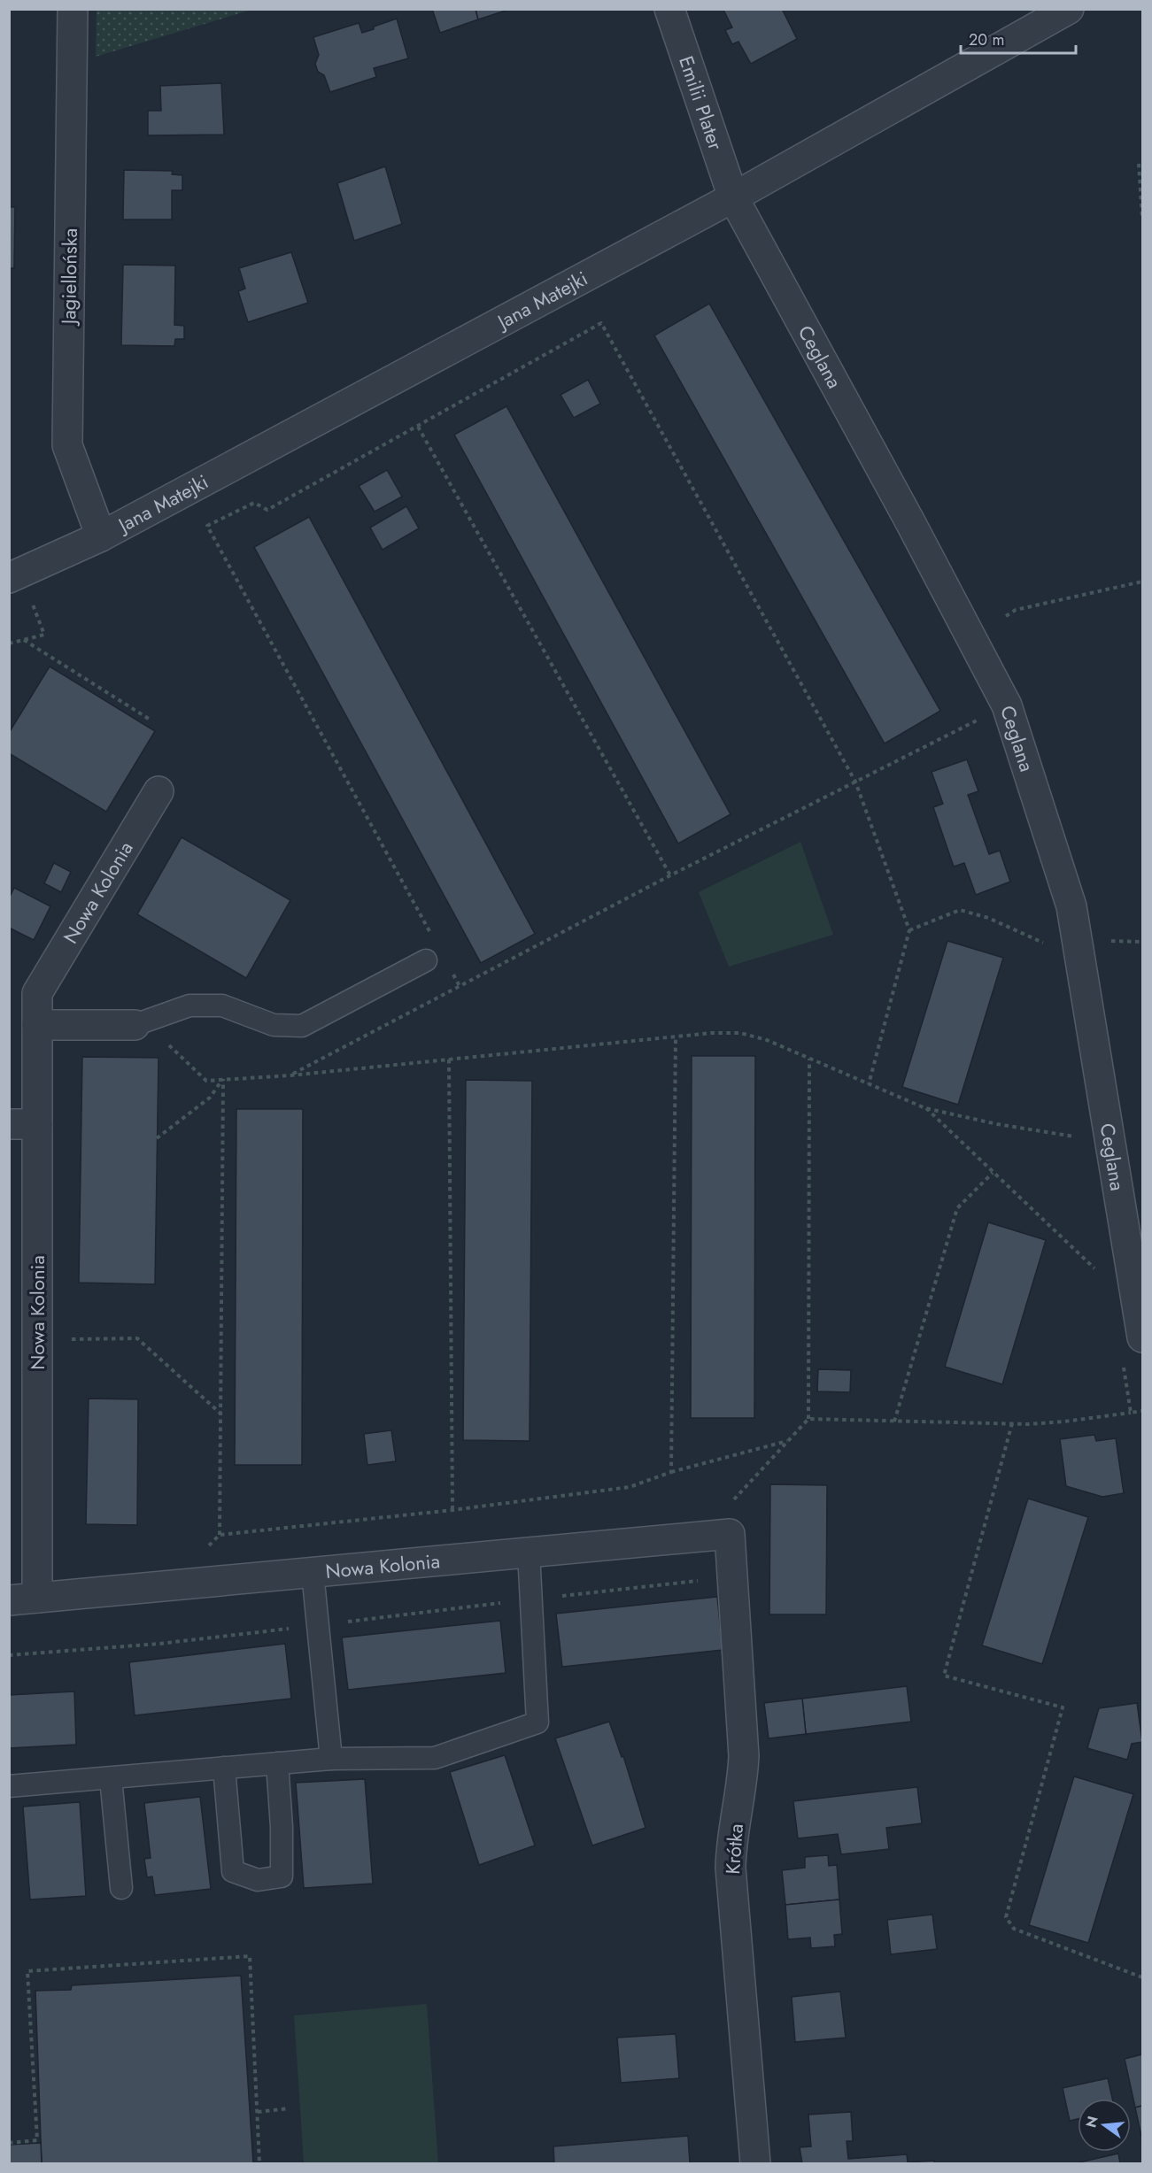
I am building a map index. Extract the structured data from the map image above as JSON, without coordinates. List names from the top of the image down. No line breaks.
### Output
{"streets":{"street":["Emilii Plater","Jagiellońska","Jana Matejki","Ceglana","Nowa Kolonia","Krótka"]},"crossings":[["Emilii Plater","Jana Matejki"],["Emilii Plater","Ceglana"],["Jagiellońska","Jana Matejki"],["Jana Matejki","Ceglana"],["Nowa Kolonia","Krótka"]],"scale_bar":"20 m","north":"left"}
